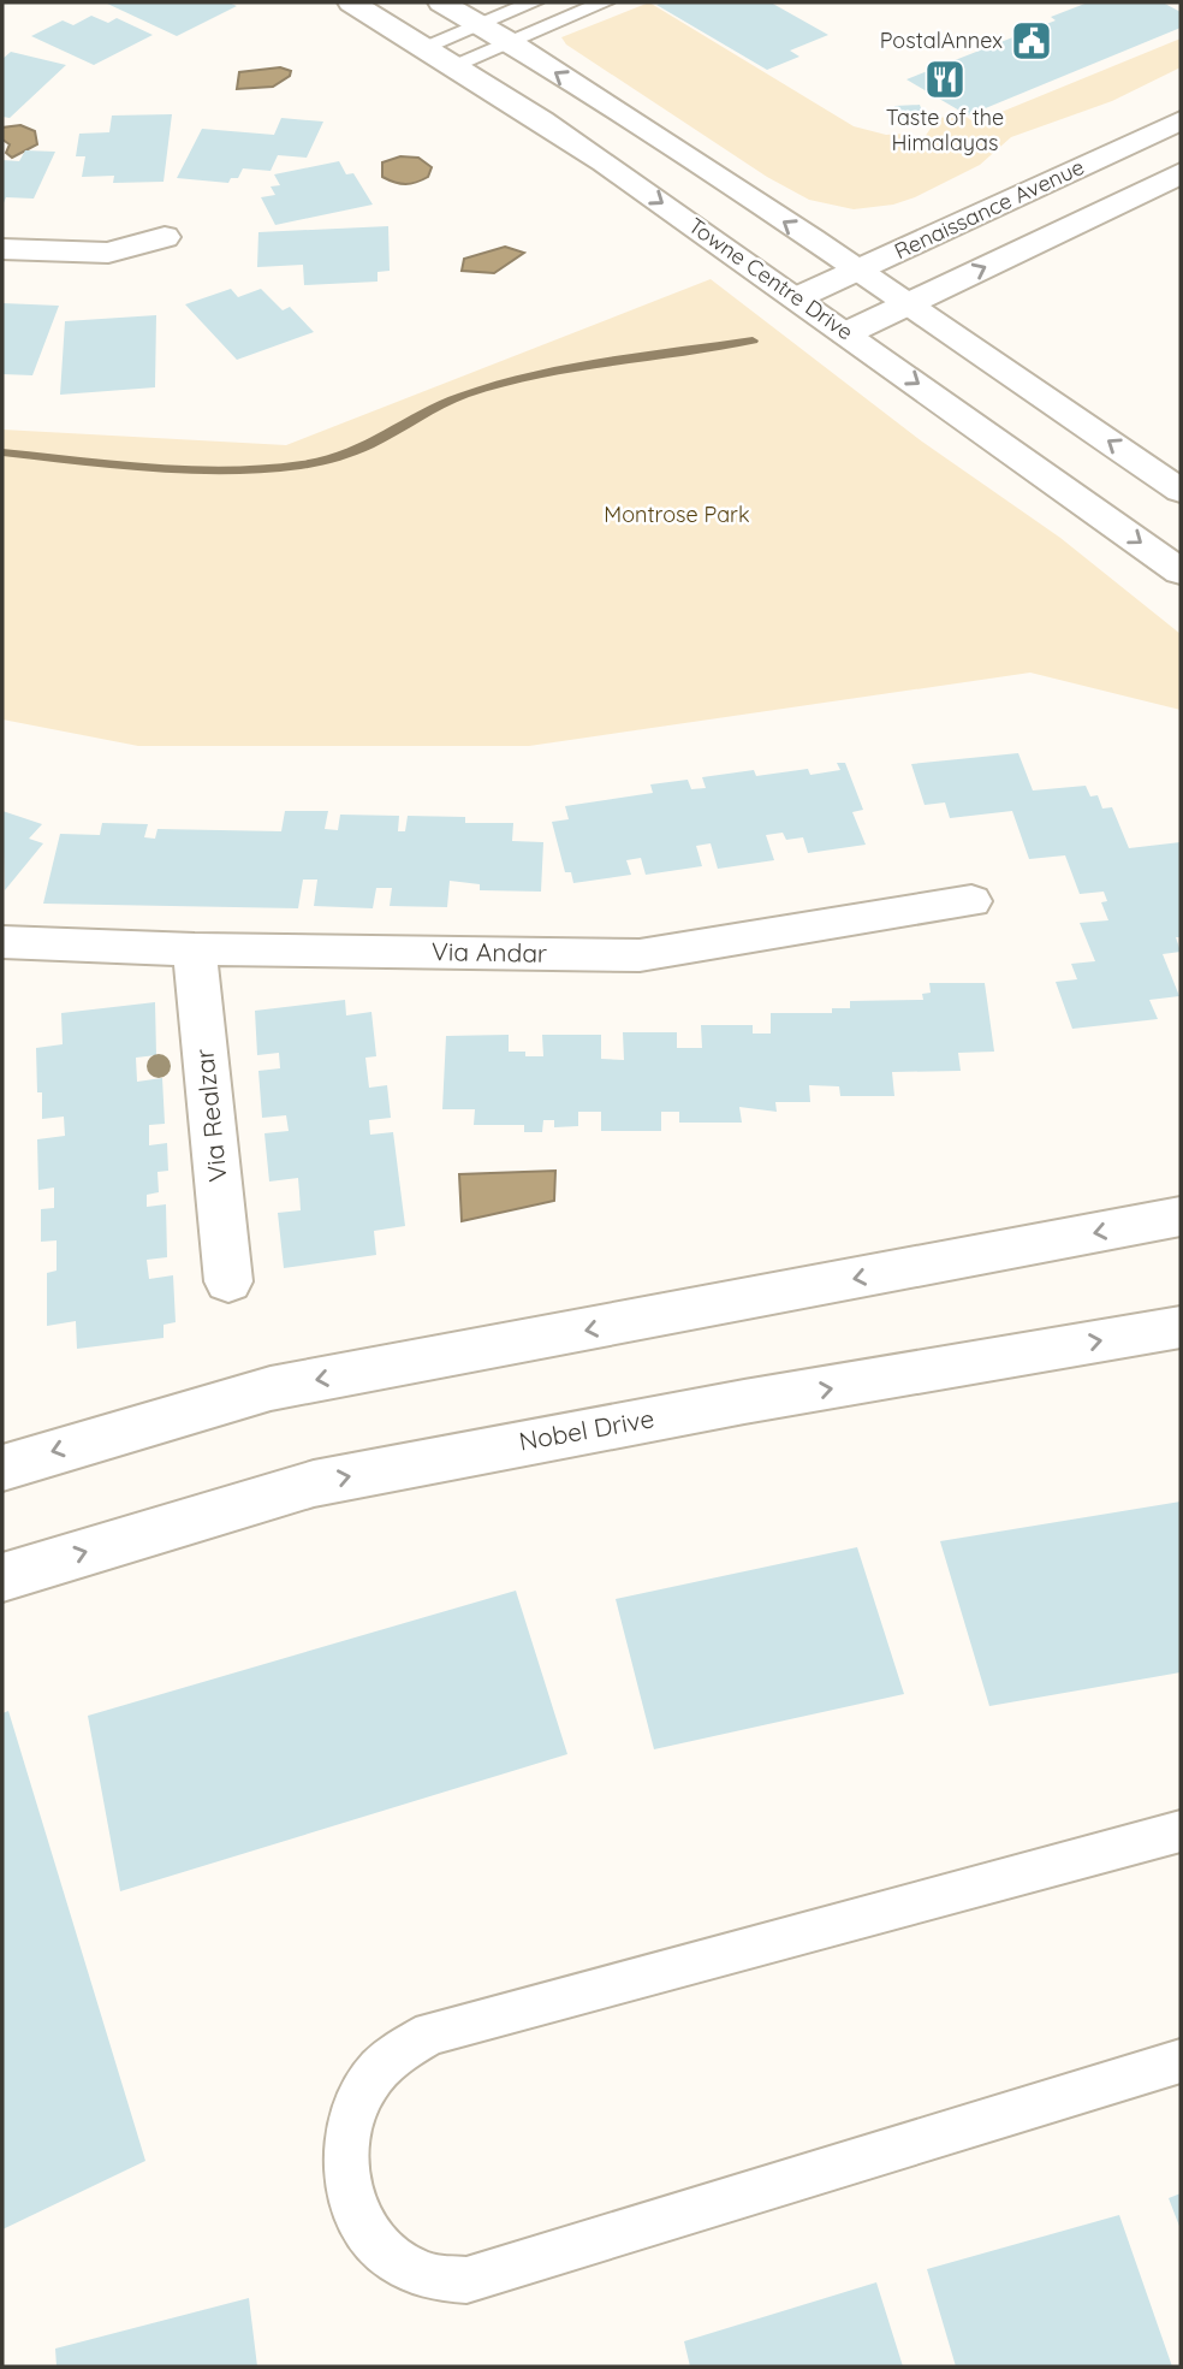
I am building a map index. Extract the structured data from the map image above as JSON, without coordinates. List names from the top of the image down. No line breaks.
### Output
{"streets":{"main road":["Renaissance Avenue","Towne Centre Drive","Via Andar","Via Realzar","Nobel Drive"]},"crossings":[["Renaissance Avenue","Towne Centre Drive"],["Via Andar","Via Realzar"]],"parks":["Montrose Park"],"places":{"public building":["PostalAnnex"],"restaurant":["Taste of the Himalayas"]}}
